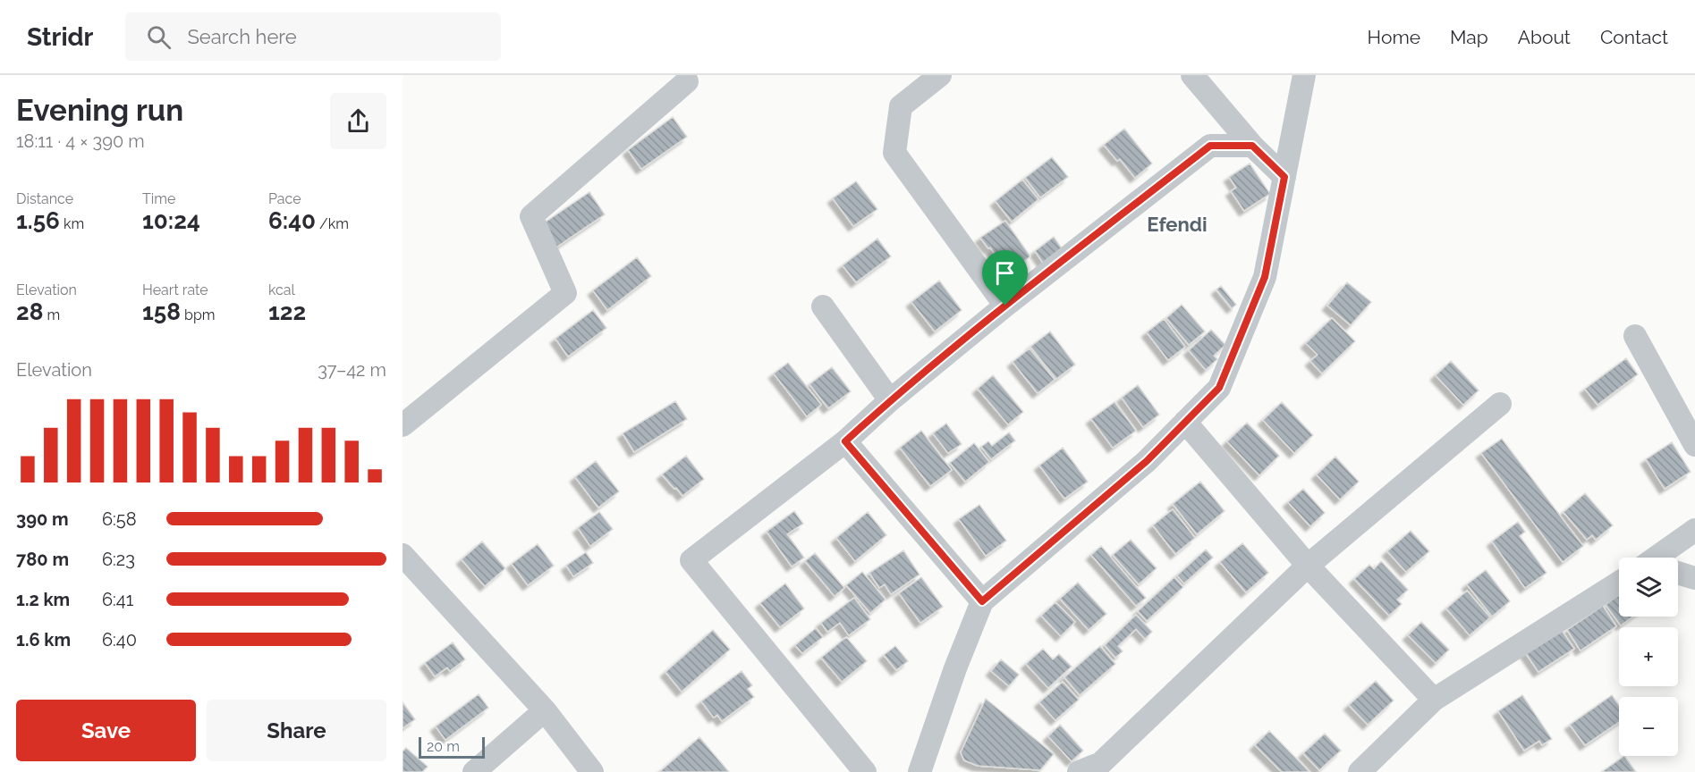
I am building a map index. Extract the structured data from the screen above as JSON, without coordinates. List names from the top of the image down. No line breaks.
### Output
{"districts":["Efendi"],"scale_bar":"20 m","page":{"header":"Stridr","search":"Search here","nav":["Home","Map","About","Contact"],"heading":["Evening run","18:11 · 4 × 390 m"],"stats":[["Distance","1.56 km"],["Time","10:24"],["Pace","6:40 /km"],["Elevation","28 m"],["Heart rate","158 bpm"],["kcal","122"]],"chart":["Elevation","37–42 m"],"list":[{"name":"390 m","note":"6:58"},{"name":"780 m","note":"6:23"},{"name":"1.2 km","note":"6:41"},{"name":"1.6 km","note":"6:40"}],"map_buttons":["+","−"],"buttons":["Save","Share"],"scale":"20 m"}}
